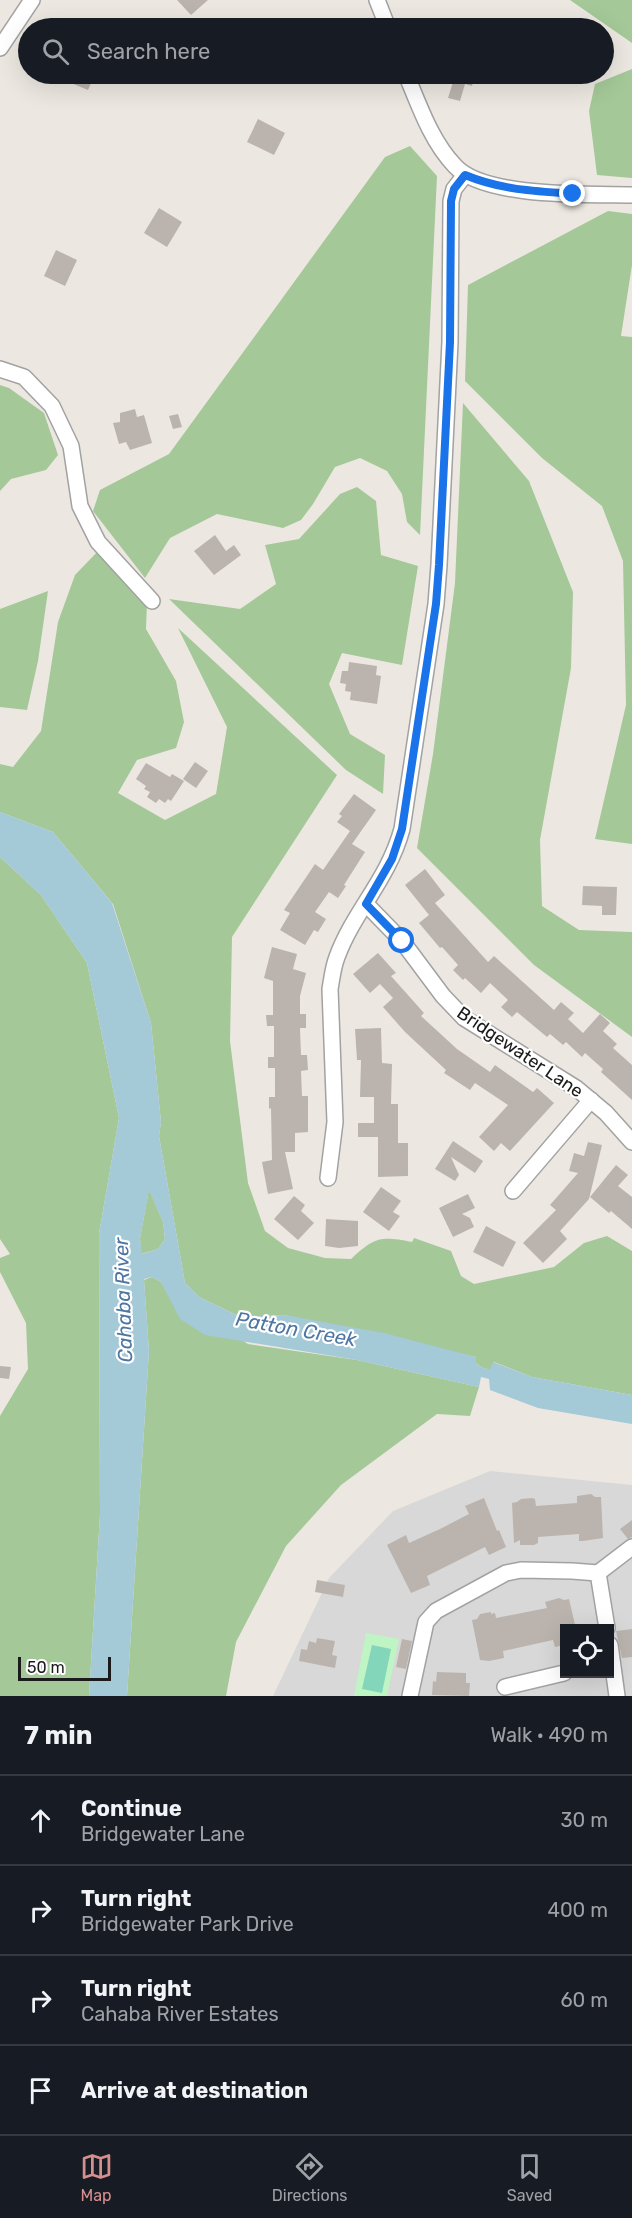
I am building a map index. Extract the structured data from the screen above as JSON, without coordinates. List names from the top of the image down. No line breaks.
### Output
{"streets":{"street":["Bridgewater Lane"]},"water":["Cahaba River","Patton Creek"],"scale_bar":"50 m","page":{"search":"Search here","scale":"50 m","heading":["7 min","Walk · 490 m"],"list":[["Continue","Bridgewater Lane","30 m"],["Turn right","Bridgewater Park Drive","400 m"],["Turn right","Cahaba River Estates","60 m"],"Arrive at destination"],"nav":["Map","Directions","Saved"]}}
